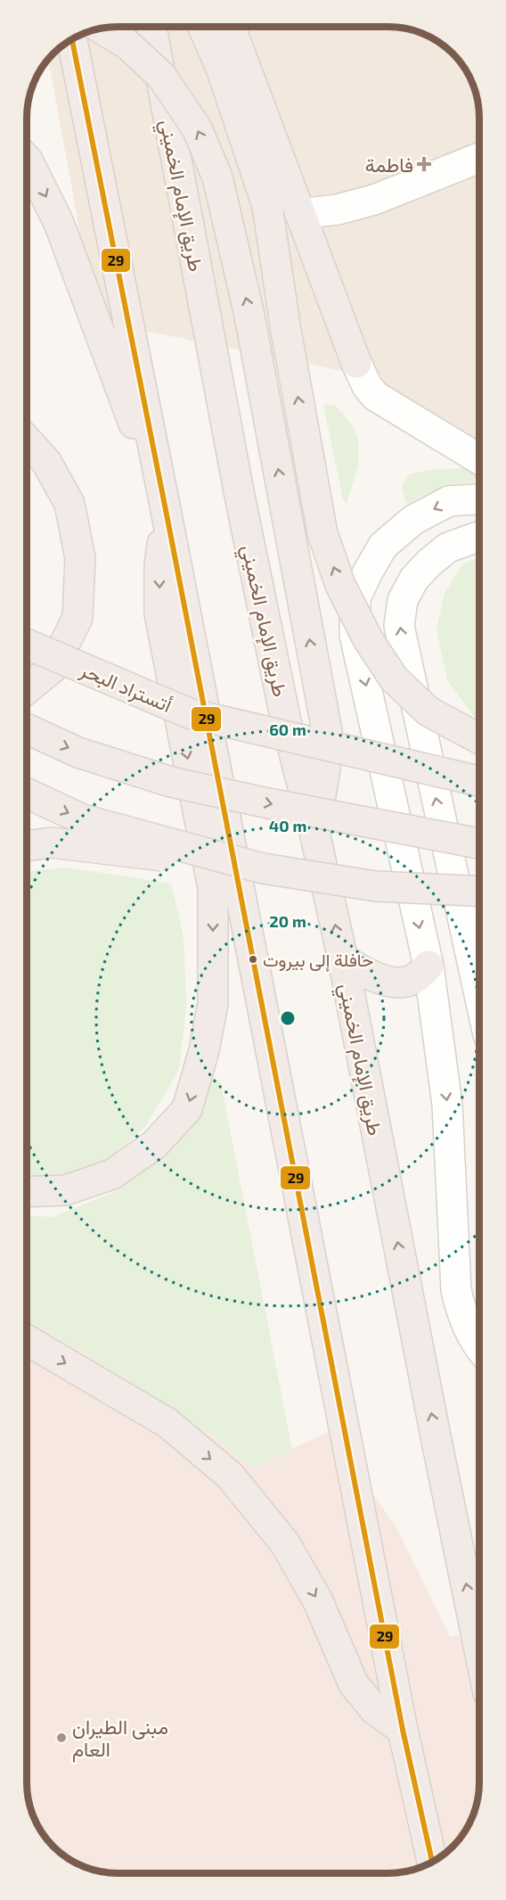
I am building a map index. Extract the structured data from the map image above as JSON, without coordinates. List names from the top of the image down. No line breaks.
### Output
{"streets":{"highway":["طريق الإمام الخميني","أتستراد البحر"]},"places":{"health":["فاطمة"],"other":["حافلة إلى بيروت","مبنى الطيران العام"]},"lines":["transit line 29"],"rings":["60 m","40 m","20 m"]}
